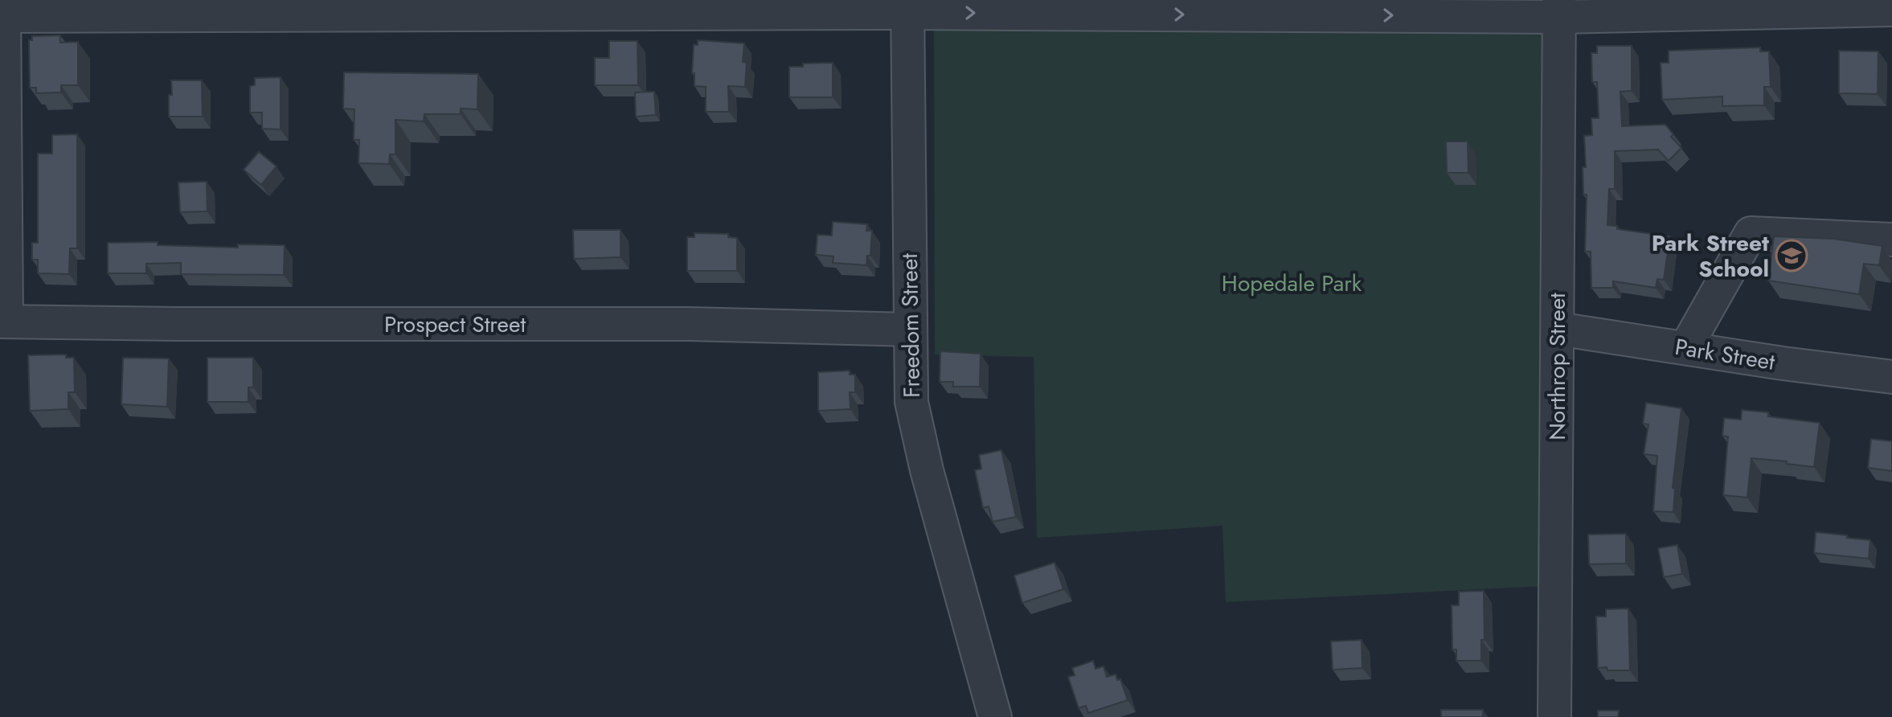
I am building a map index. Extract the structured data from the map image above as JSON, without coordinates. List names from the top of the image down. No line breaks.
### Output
{"streets":{"street":["Prospect Street","Freedom Street","Park Street","Northrop Street"]},"crossings":[["Prospect Street","Freedom Street"],["Park Street","Northrop Street"]],"parks":["Hopedale Park"],"places":{"school or university":["Park Street School"]}}
